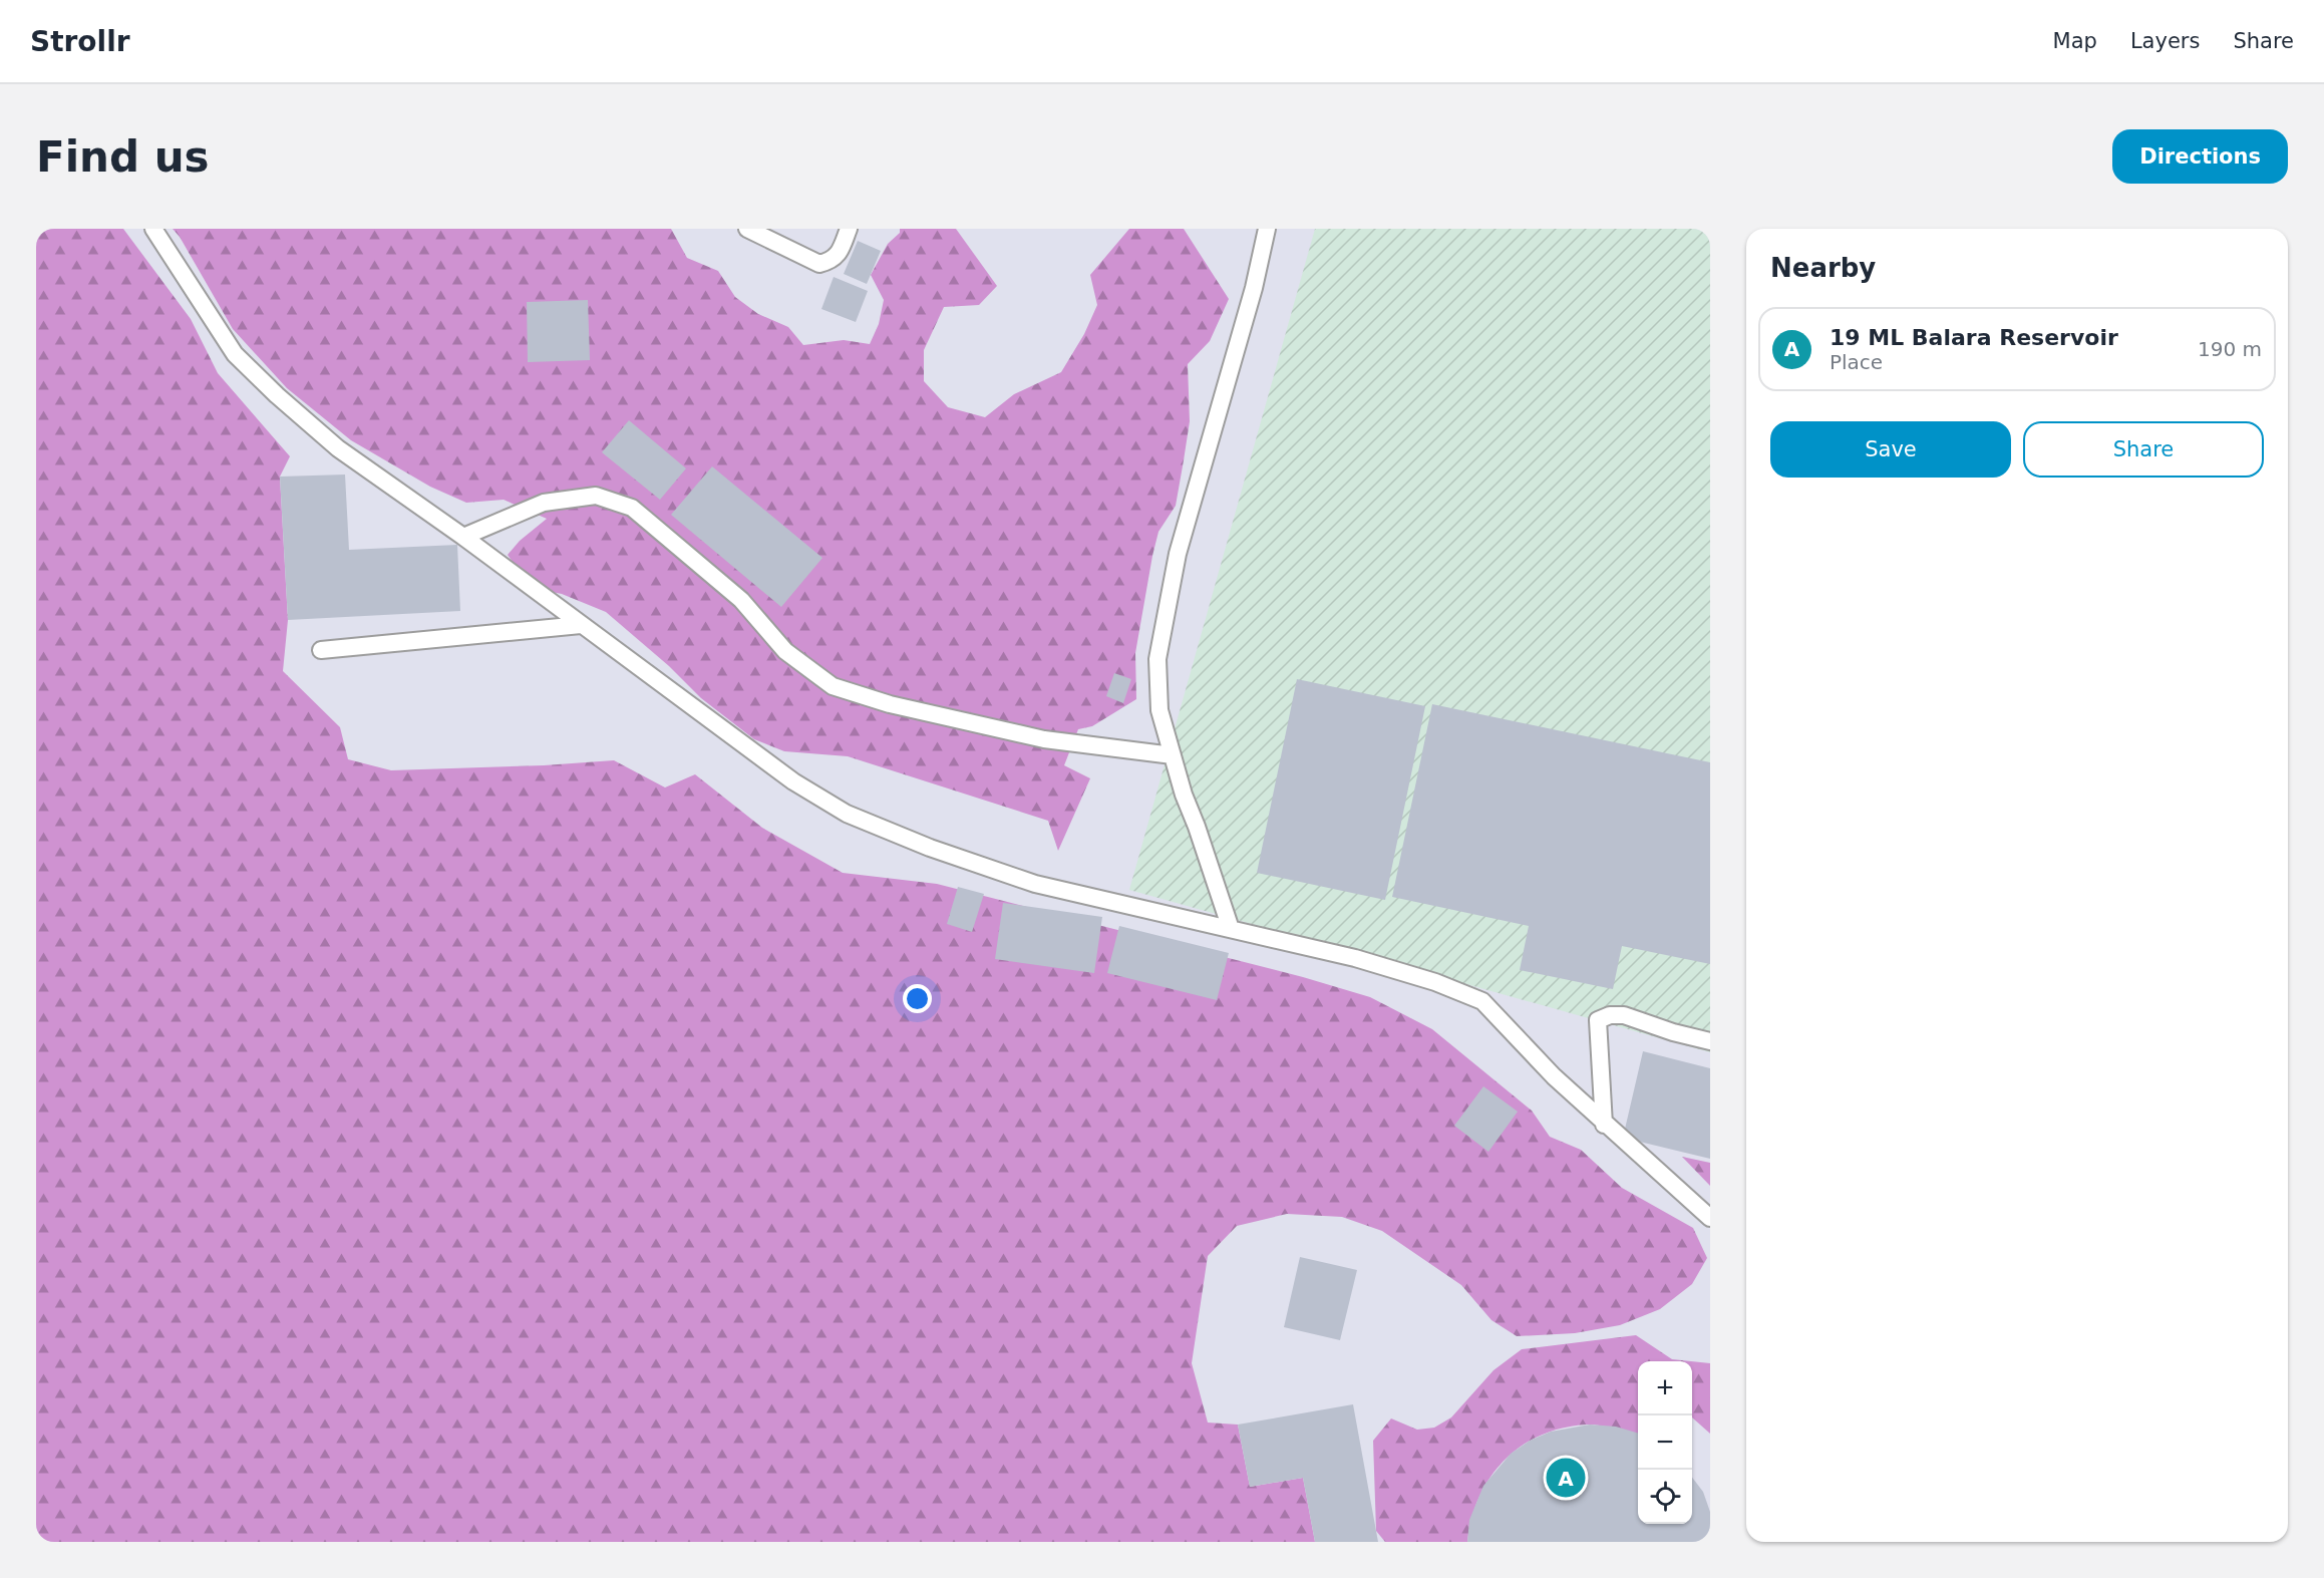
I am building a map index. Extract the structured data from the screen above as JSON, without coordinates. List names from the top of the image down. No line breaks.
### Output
{"page":{"header":"Strollr","nav":["Map","Layers","Share"],"buttons":["Directions",["Save","Share"]],"title":"Find us","heading":"Nearby","list":[{"mark":"A","name":"19 ML Balara Reservoir","note":"Place","value":"190 m"}],"map_buttons":["+","−"],"pins":"A"}}
